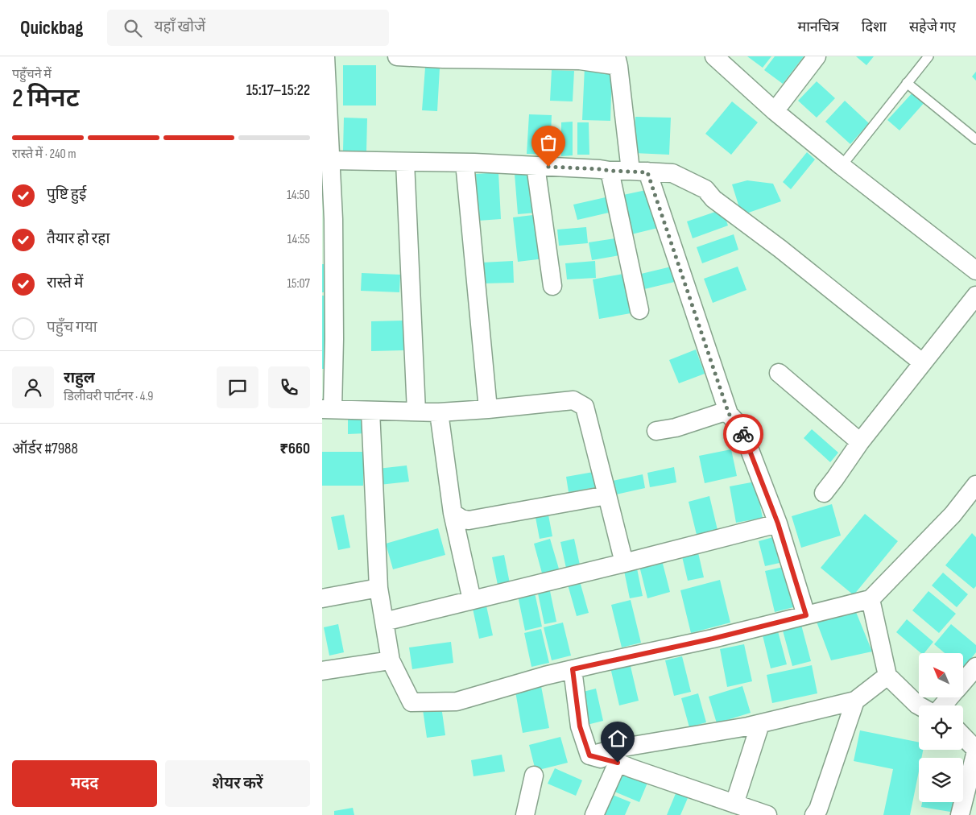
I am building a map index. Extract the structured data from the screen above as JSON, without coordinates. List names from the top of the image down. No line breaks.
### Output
{"north":"top left","page":{"header":"Quickbag","search":"यहाँ खोजें","nav":["मानचित्र","दिशा","सहेजे गए"],"heading":["2 मिनट","पहुँचने में","15:17–15:22"],"panel":["राहुल","डिलीवरी पार्टनर · 4.9","ऑर्डर #7988","₹660"],"bar":"रास्ते में · 240 m","list":[["पुष्टि हुई","14:50"],["तैयार हो रहा","14:55"],["रास्ते में","15:07"],"पहुँच गया"],"buttons":["मदद","शेयर करें"]}}
